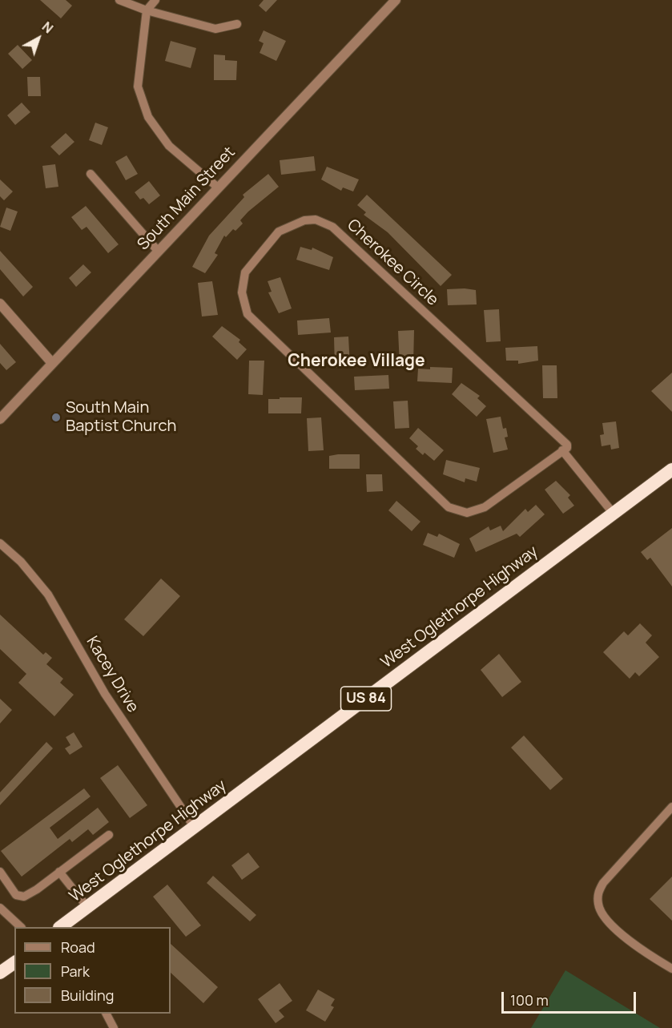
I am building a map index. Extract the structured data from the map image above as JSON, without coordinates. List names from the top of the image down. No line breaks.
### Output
{"streets":{"highway":["West Oglethorpe Highway","US 84"],"street":["South Main Street","Cherokee Circle","Kacey Drive"]},"crossings":[["Cherokee Circle","West Oglethorpe Highway"],["West Oglethorpe Highway","Kacey Drive"]],"districts":["Cherokee Village"],"places":["South Main Baptist Church"],"legend":["Road","Park","Building"],"scale_bar":"100 m","north":"top right"}
